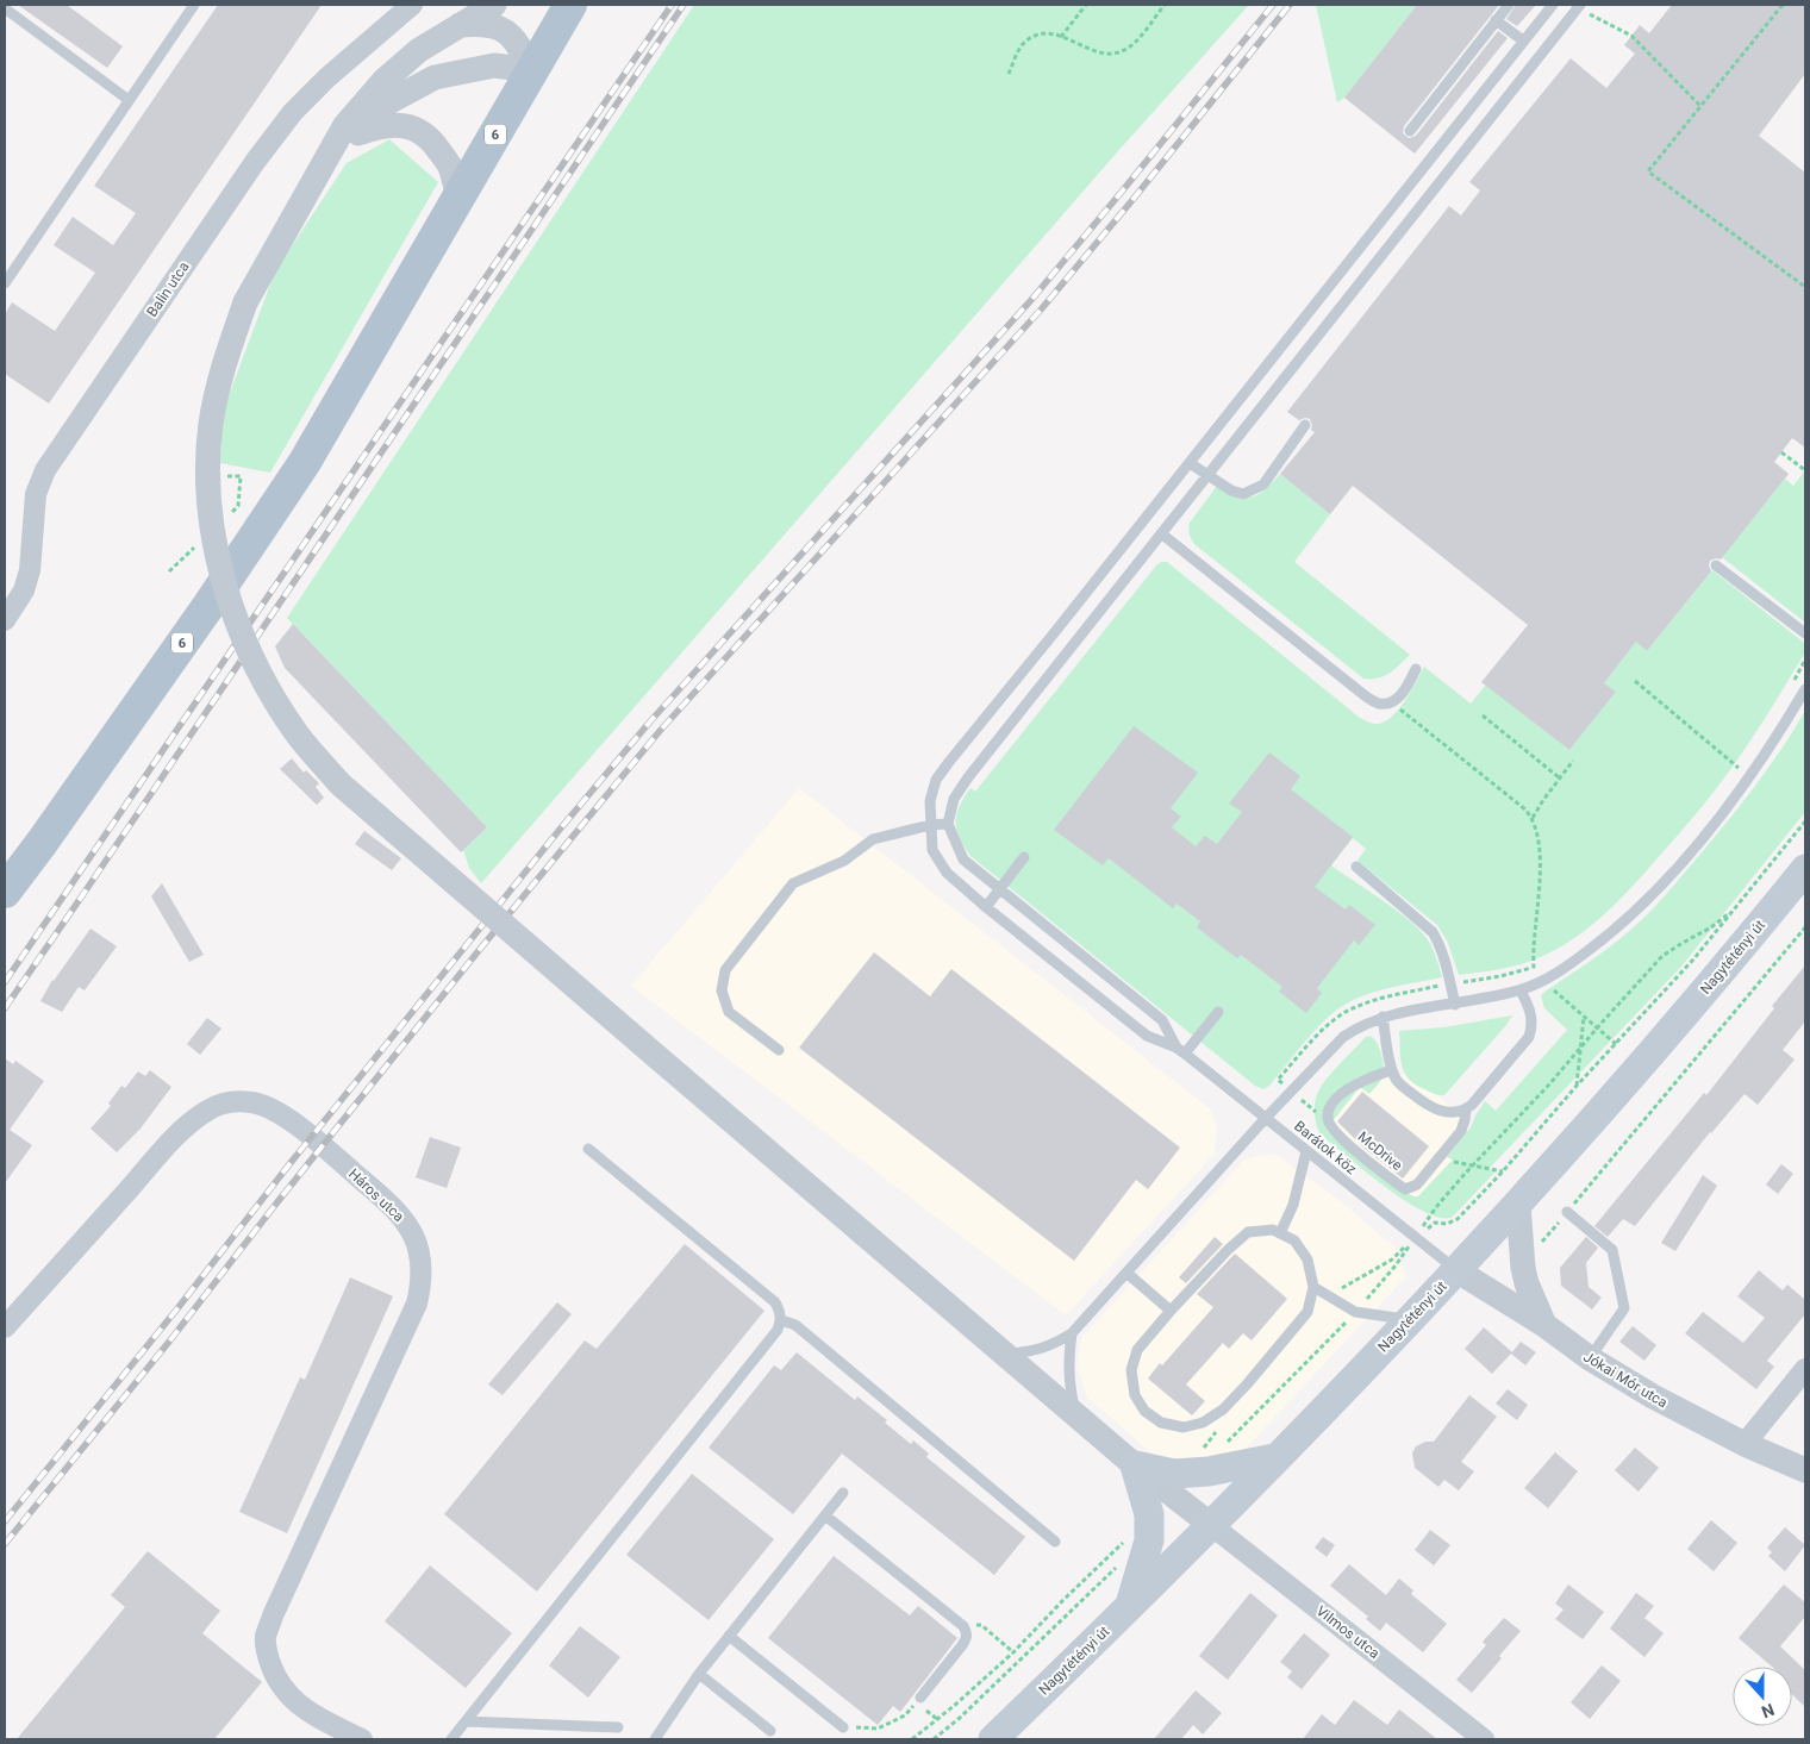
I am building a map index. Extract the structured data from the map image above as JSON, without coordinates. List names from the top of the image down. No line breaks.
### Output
{"streets":{"main road":["6","Nagytétényi út"],"street":["Balin utca","Háros utca","Jókai Mór utca","Vilmos utca"],"lane":["Barátok köz","McDrive"]},"crossings":[["Nagytétényi út","Barátok köz"],["Nagytétényi út","Jókai Mór utca"],["Nagytétényi út","Vilmos utca"],["Barátok köz","Jókai Mór utca"]],"north":"bottom"}
